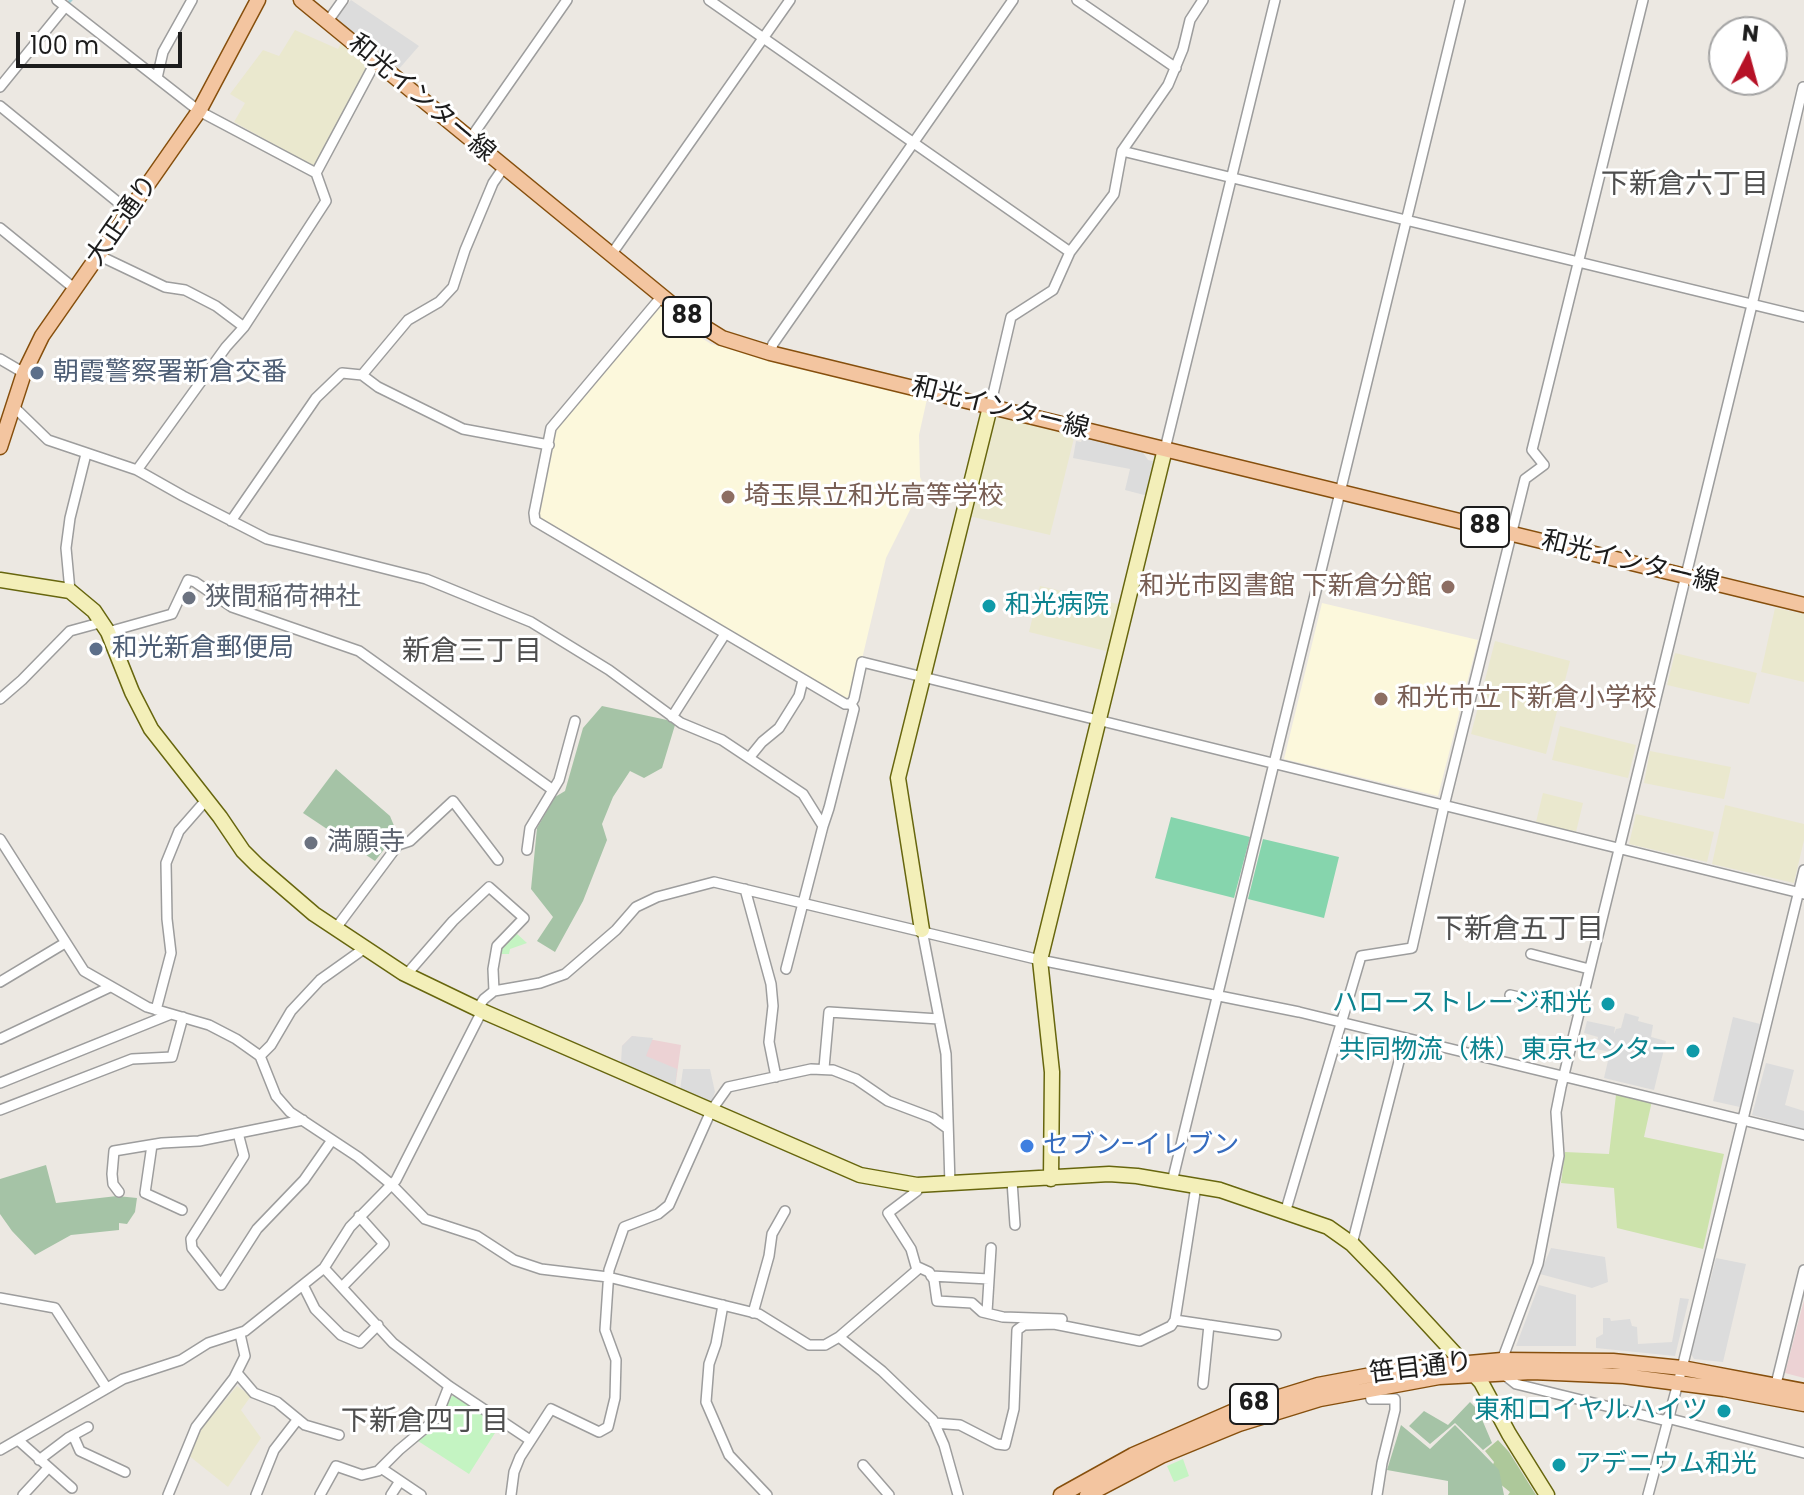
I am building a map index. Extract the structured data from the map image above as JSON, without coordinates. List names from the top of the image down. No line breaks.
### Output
{"streets":{"main road":["和光インター線","大正通り","88","笹目通り","68"]},"districts":["下新倉六丁目","新倉三丁目","下新倉五丁目","下新倉四丁目"],"places":["朝霞警察署新倉交番","埼玉県立和光高等学校","和光市図書館 下新倉分館","狭間稲荷神社","和光病院","和光新倉郵便局","和光市立下新倉小学校","満願寺","ハローストレージ和光","共同物流（株）東京センター","セブン-イレブン","東和ロイヤルハイツ","アデニウム和光"],"scale_bar":"100 m","north":"top"}
